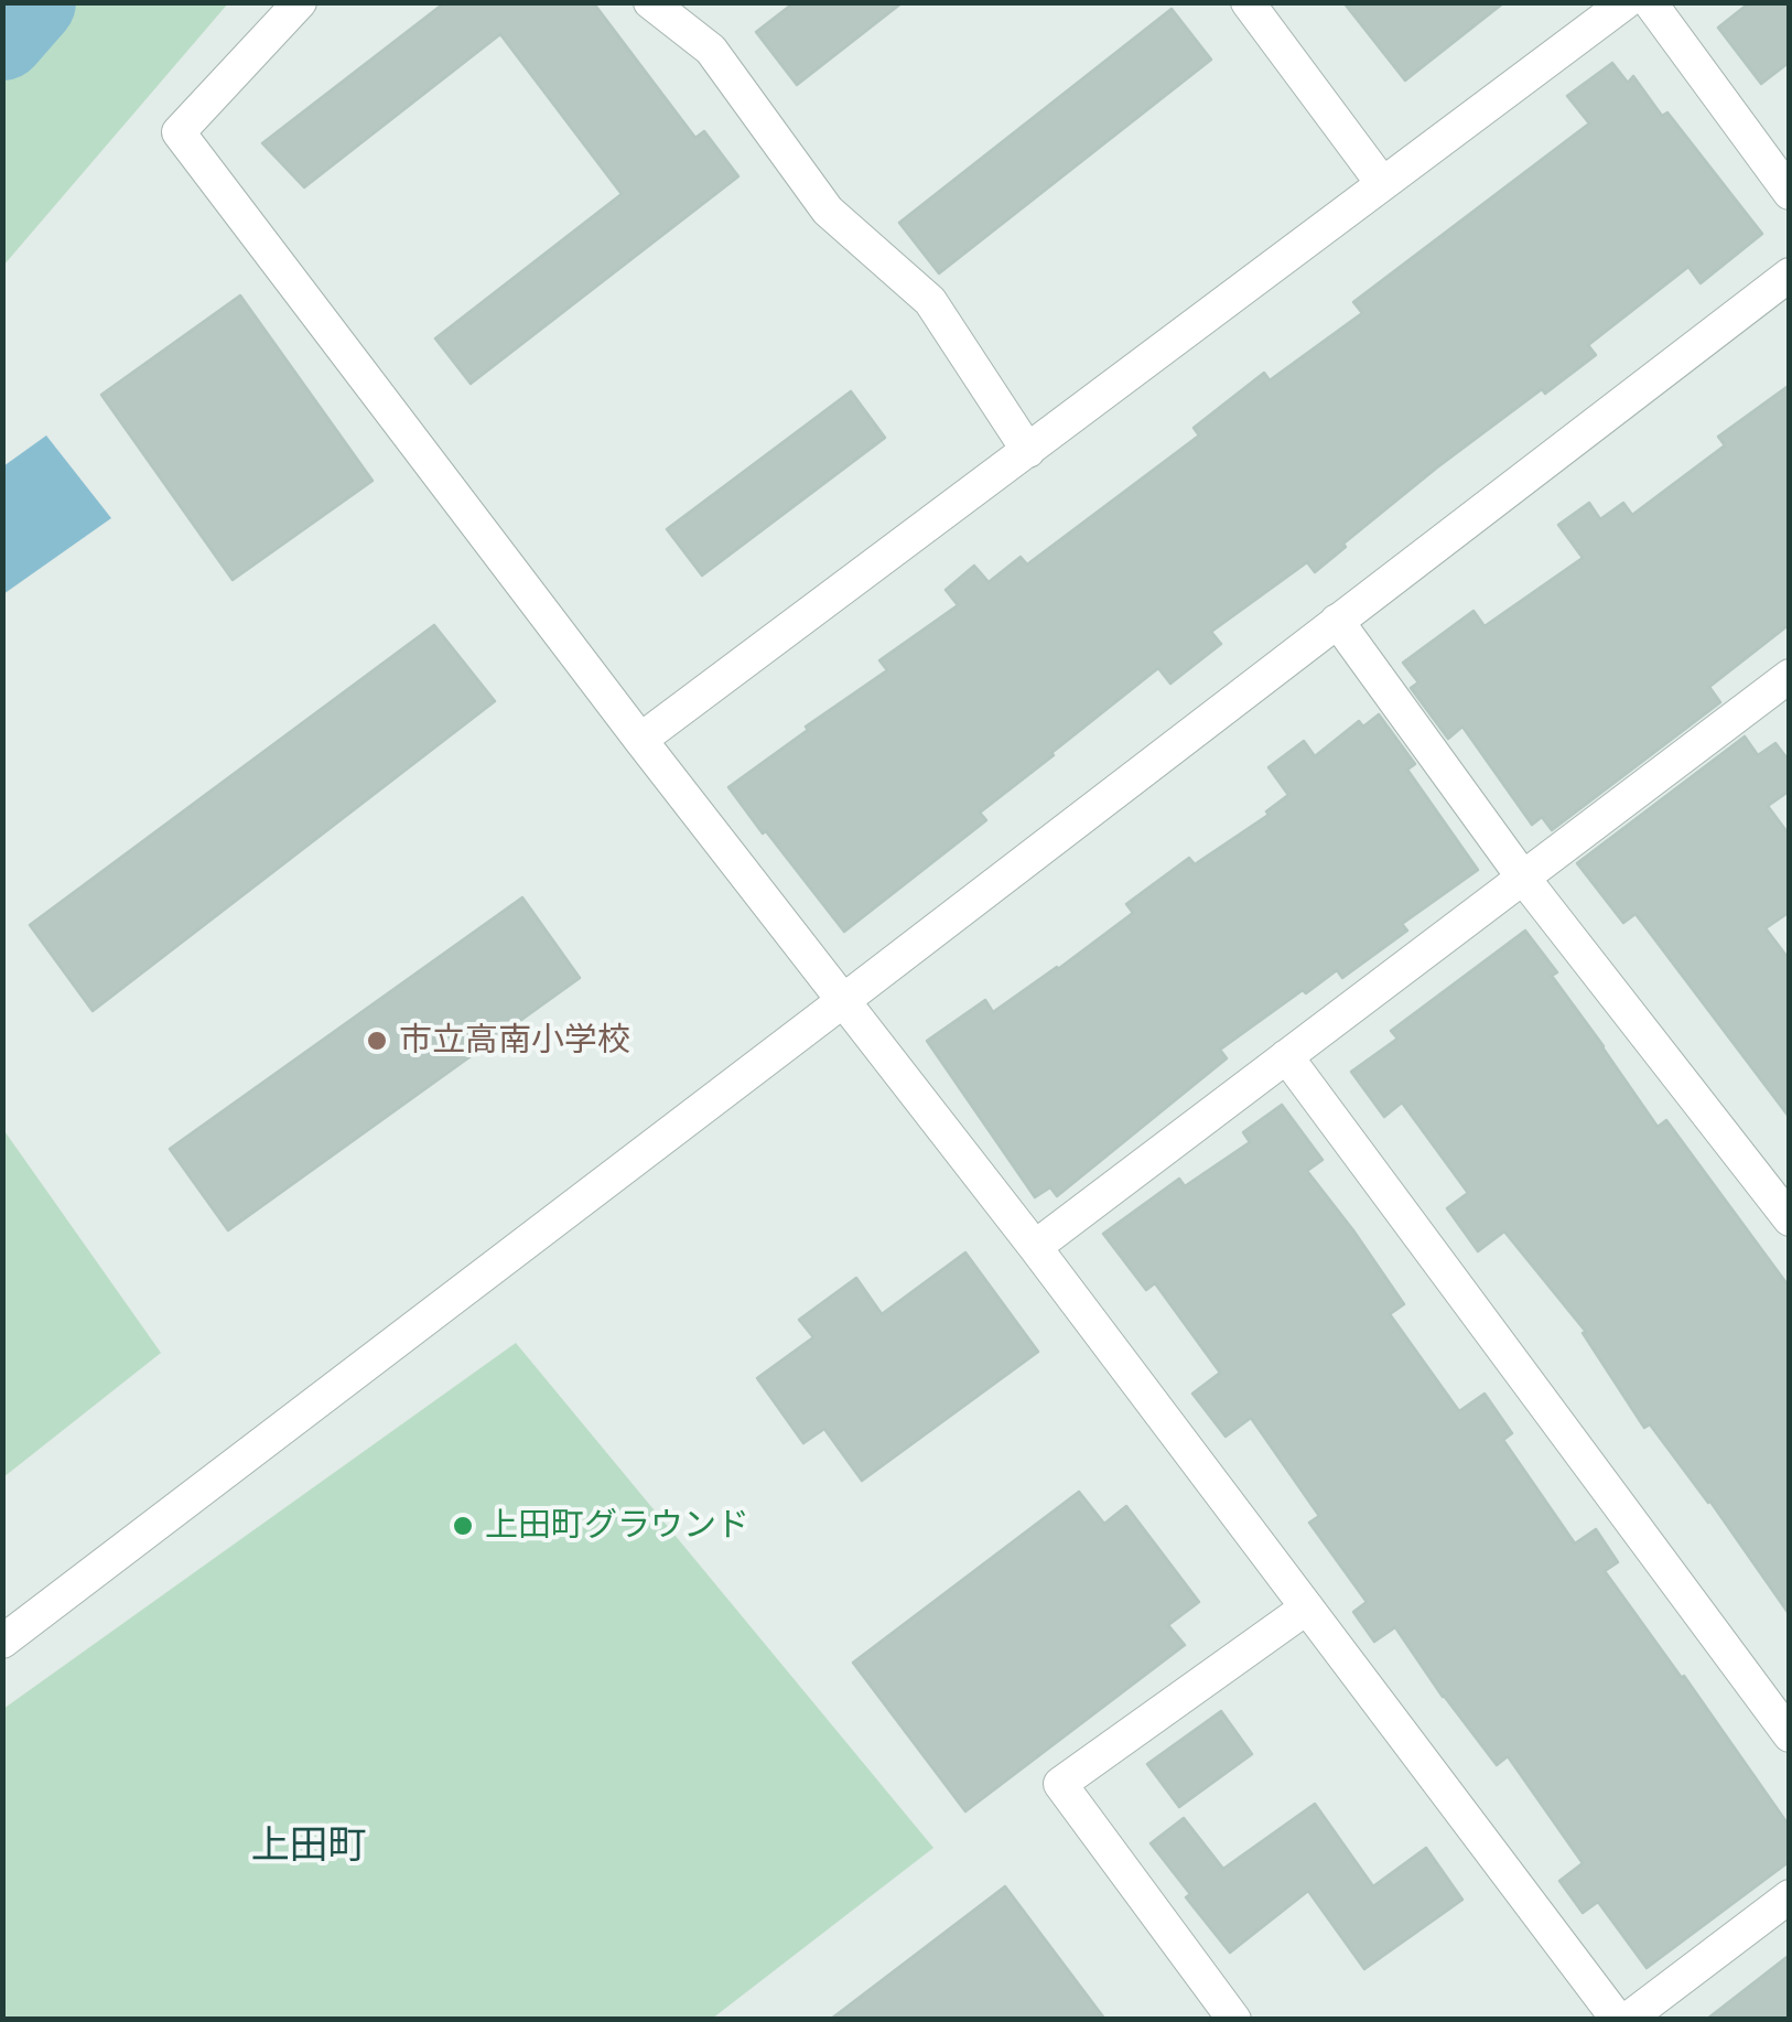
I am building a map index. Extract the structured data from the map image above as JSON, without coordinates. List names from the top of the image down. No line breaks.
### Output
{"districts":["上田町"],"places":["市立高南小学校","上田町グラウンド"]}
